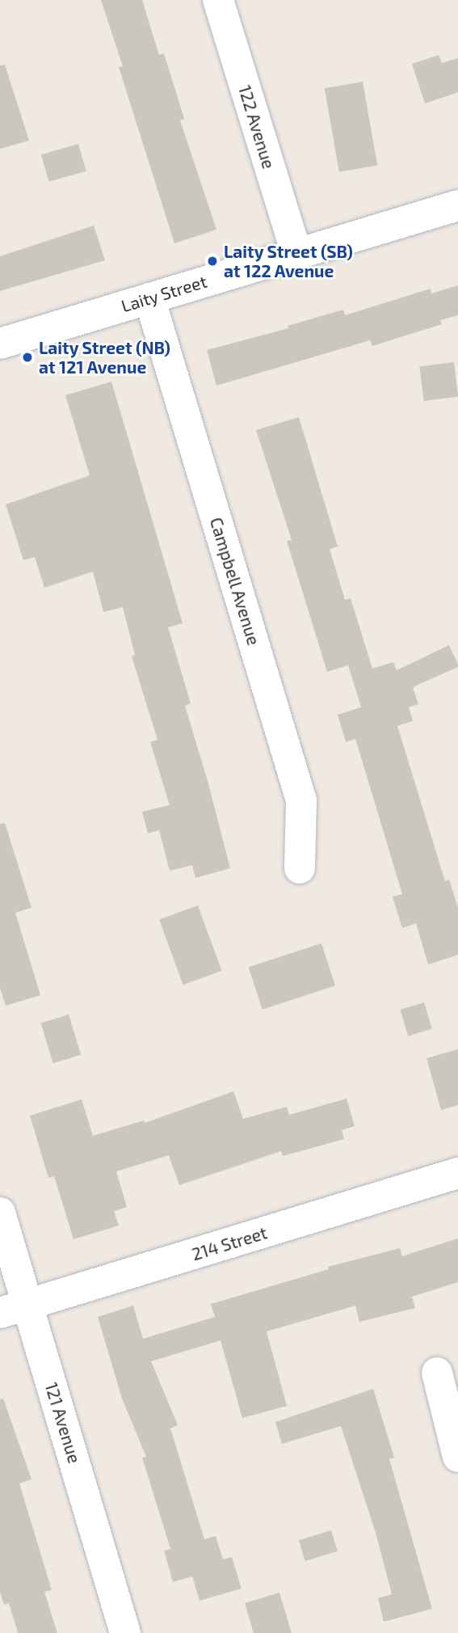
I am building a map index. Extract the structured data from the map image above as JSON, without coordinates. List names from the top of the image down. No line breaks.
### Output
{"streets":{"street":["122 Avenue","Laity Street","Campbell Avenue","214 Street","121 Avenue"]},"crossings":[["122 Avenue","Laity Street"],["Laity Street","Campbell Avenue"],["214 Street","121 Avenue"]],"places":["Laity Street (SB) at 122 Avenue","Laity Street (NB) at 121 Avenue"]}
